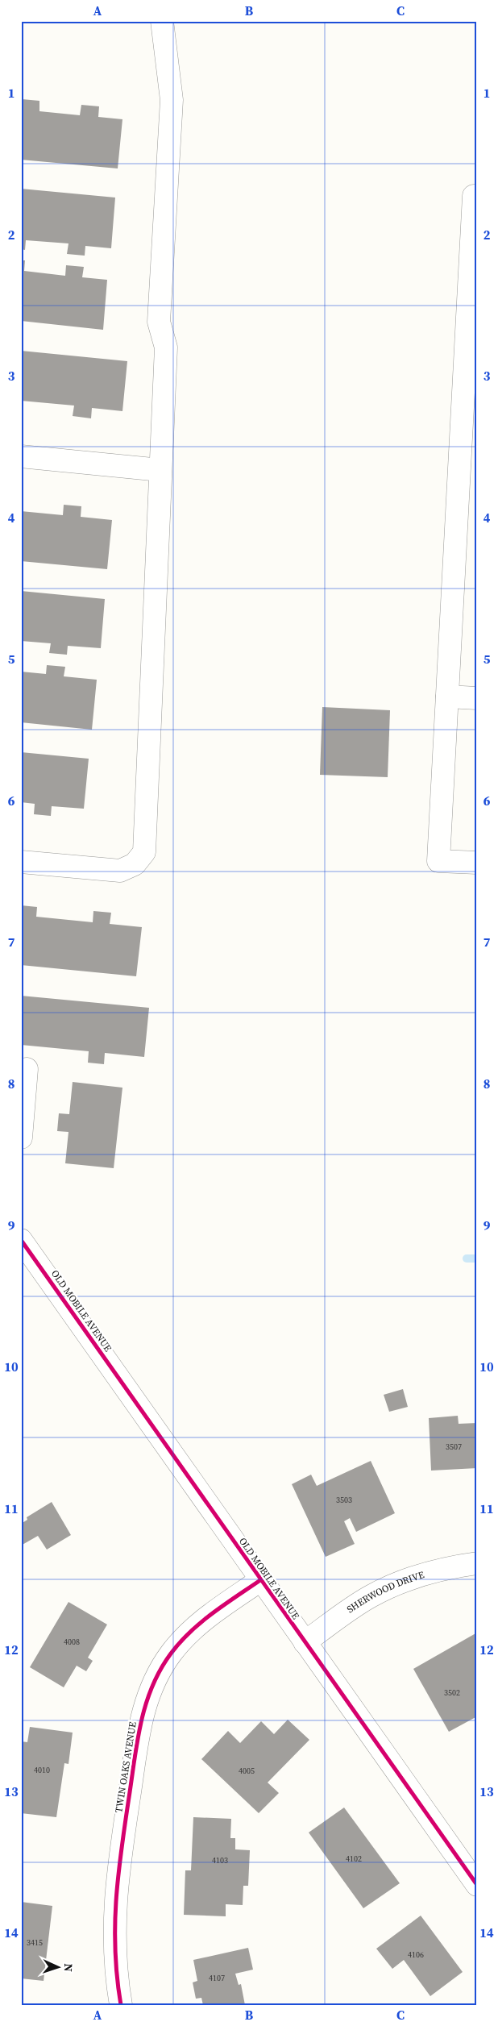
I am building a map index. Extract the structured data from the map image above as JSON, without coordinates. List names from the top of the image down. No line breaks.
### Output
{"streets":{"street":["OLD MOBILE AVENUE","SHERWOOD DRIVE","TWIN OAKS AVENUE"]},"crossings":[["OLD MOBILE AVENUE","SHERWOOD DRIVE"],["OLD MOBILE AVENUE","TWIN OAKS AVENUE"]],"house_numbers":["3507","3503","4008","3502","4010","4005","4102","4103","3415","4106","4107"],"north":"right","grid":{"columns":["A","B","C"],"rows":["1","2","3","4","5","6","7","8","9","10","11","12","13","14"]}}
